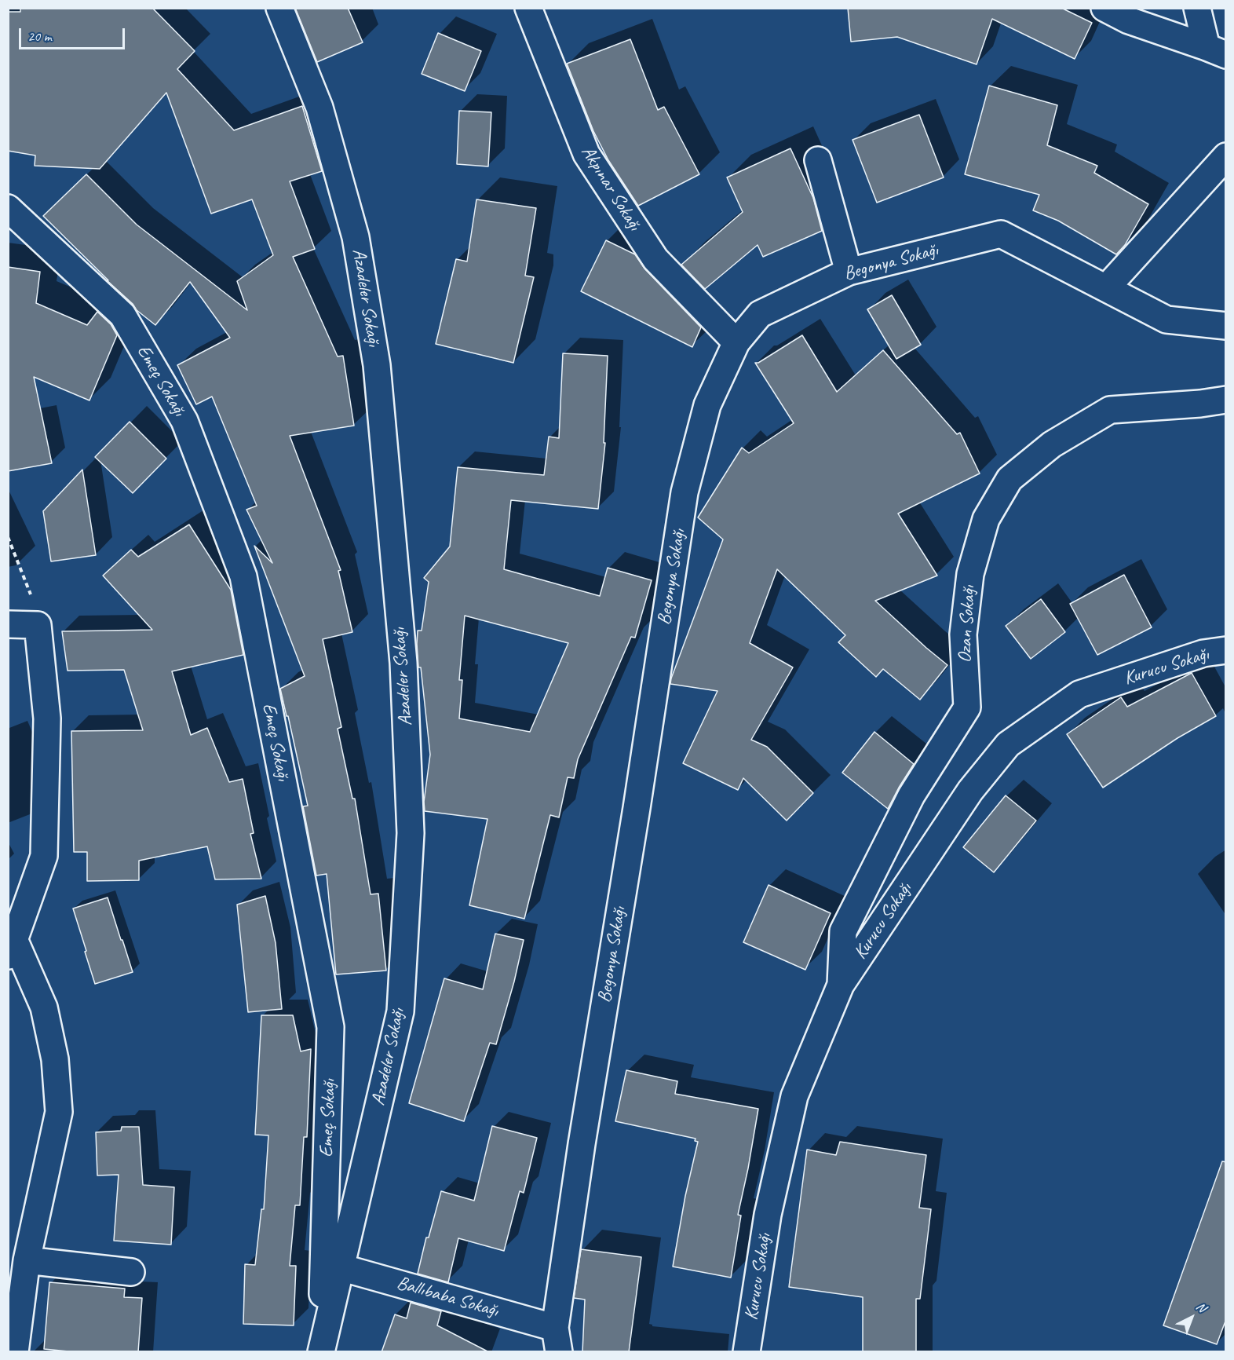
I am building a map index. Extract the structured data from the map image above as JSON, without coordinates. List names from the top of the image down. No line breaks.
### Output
{"streets":{"street":["Akpınar Sokağı","Begonya Sokağı","Azadeler Sokağı","Emeç Sokağı","Ozan Sokağı","Kurucu Sokağı","Ballıbaba Sokağı"]},"crossings":[["Akpınar Sokağı","Begonya Sokağı"],["Begonya Sokağı","Ballıbaba Sokağı"],["Azadeler Sokağı","Emeç Sokağı"],["Azadeler Sokağı","Ballıbaba Sokağı"],["Ozan Sokağı","Kurucu Sokağı"]],"scale_bar":"20 m","north":"top right"}
